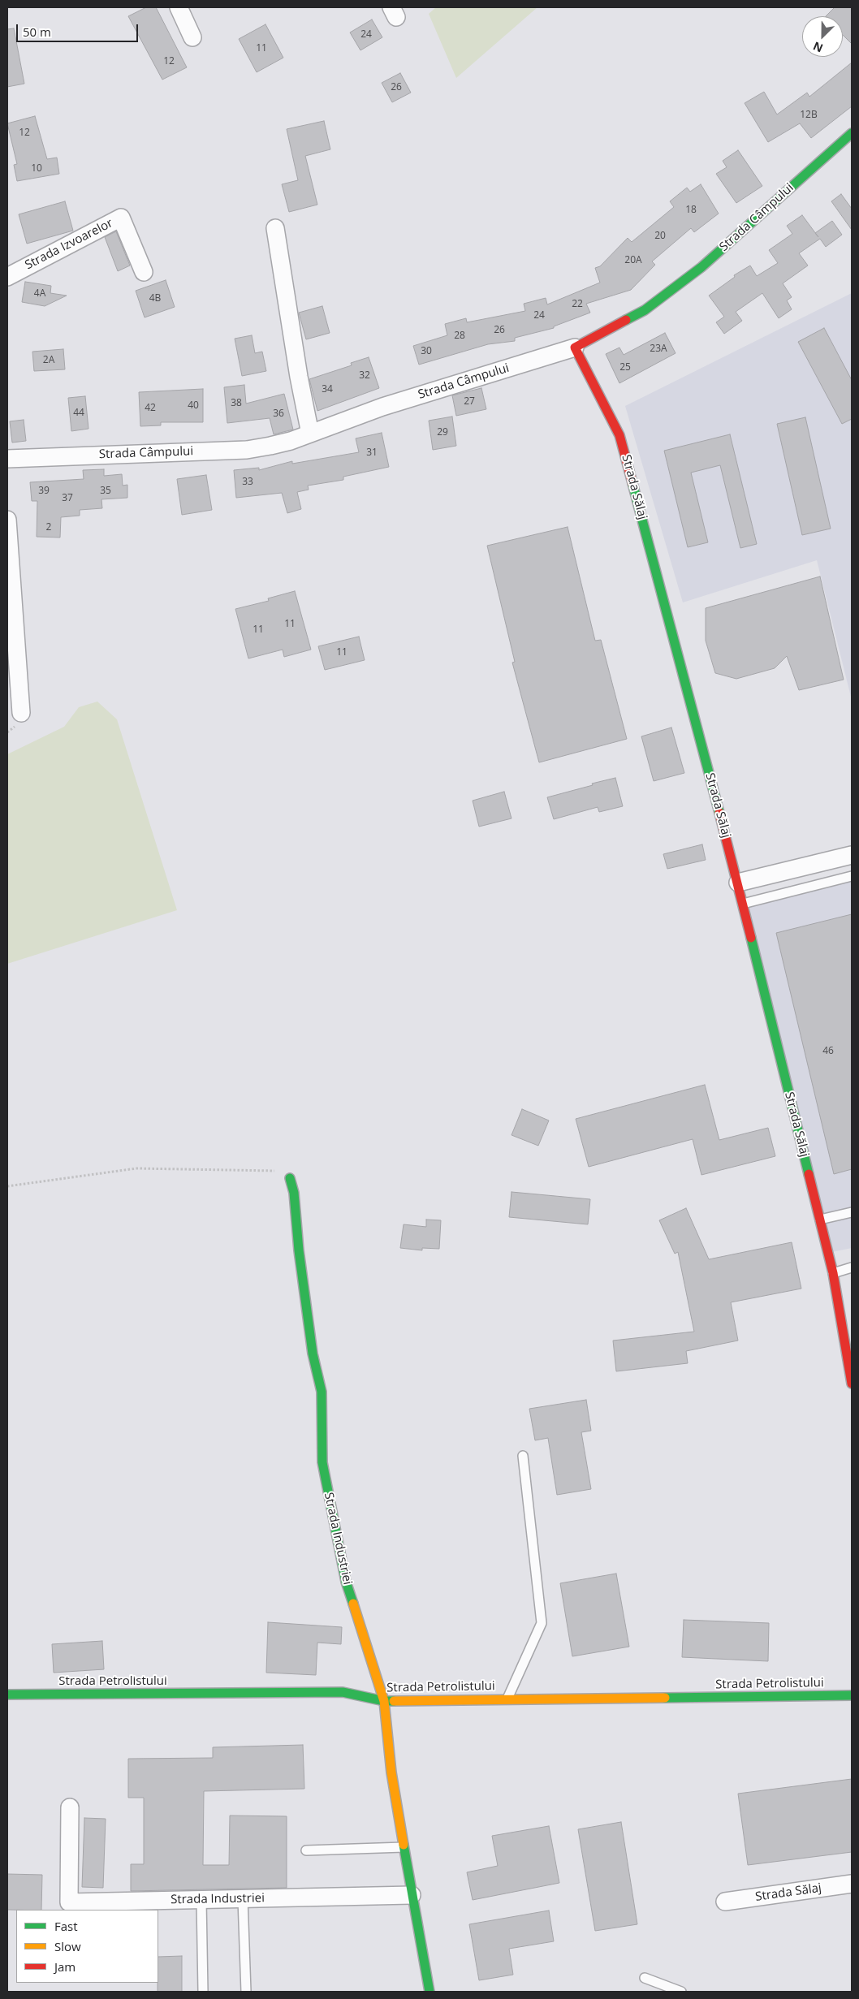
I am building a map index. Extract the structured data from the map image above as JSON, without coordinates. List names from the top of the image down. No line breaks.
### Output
{"streets":{"street":["Strada Câmpului","Strada Izvoarelor","Strada Sălaj","Strada Industriei","Strada Petrolistului"]},"crossings":[["Strada Câmpului","Strada Sălaj"],["Strada Industriei","Strada Petrolistului"]],"house_numbers":["24","11","12","26","12B","12","10","18","20","20A","4A","4B","22","24","26","28","23A","30","2A","25","32","34","27","38","40","42","44","36","29","31","33","39","35","37","2","11","11","11","46"],"legend":["Fast","Slow","Jam"],"scale_bar":"50 m","north":"bottom left"}
